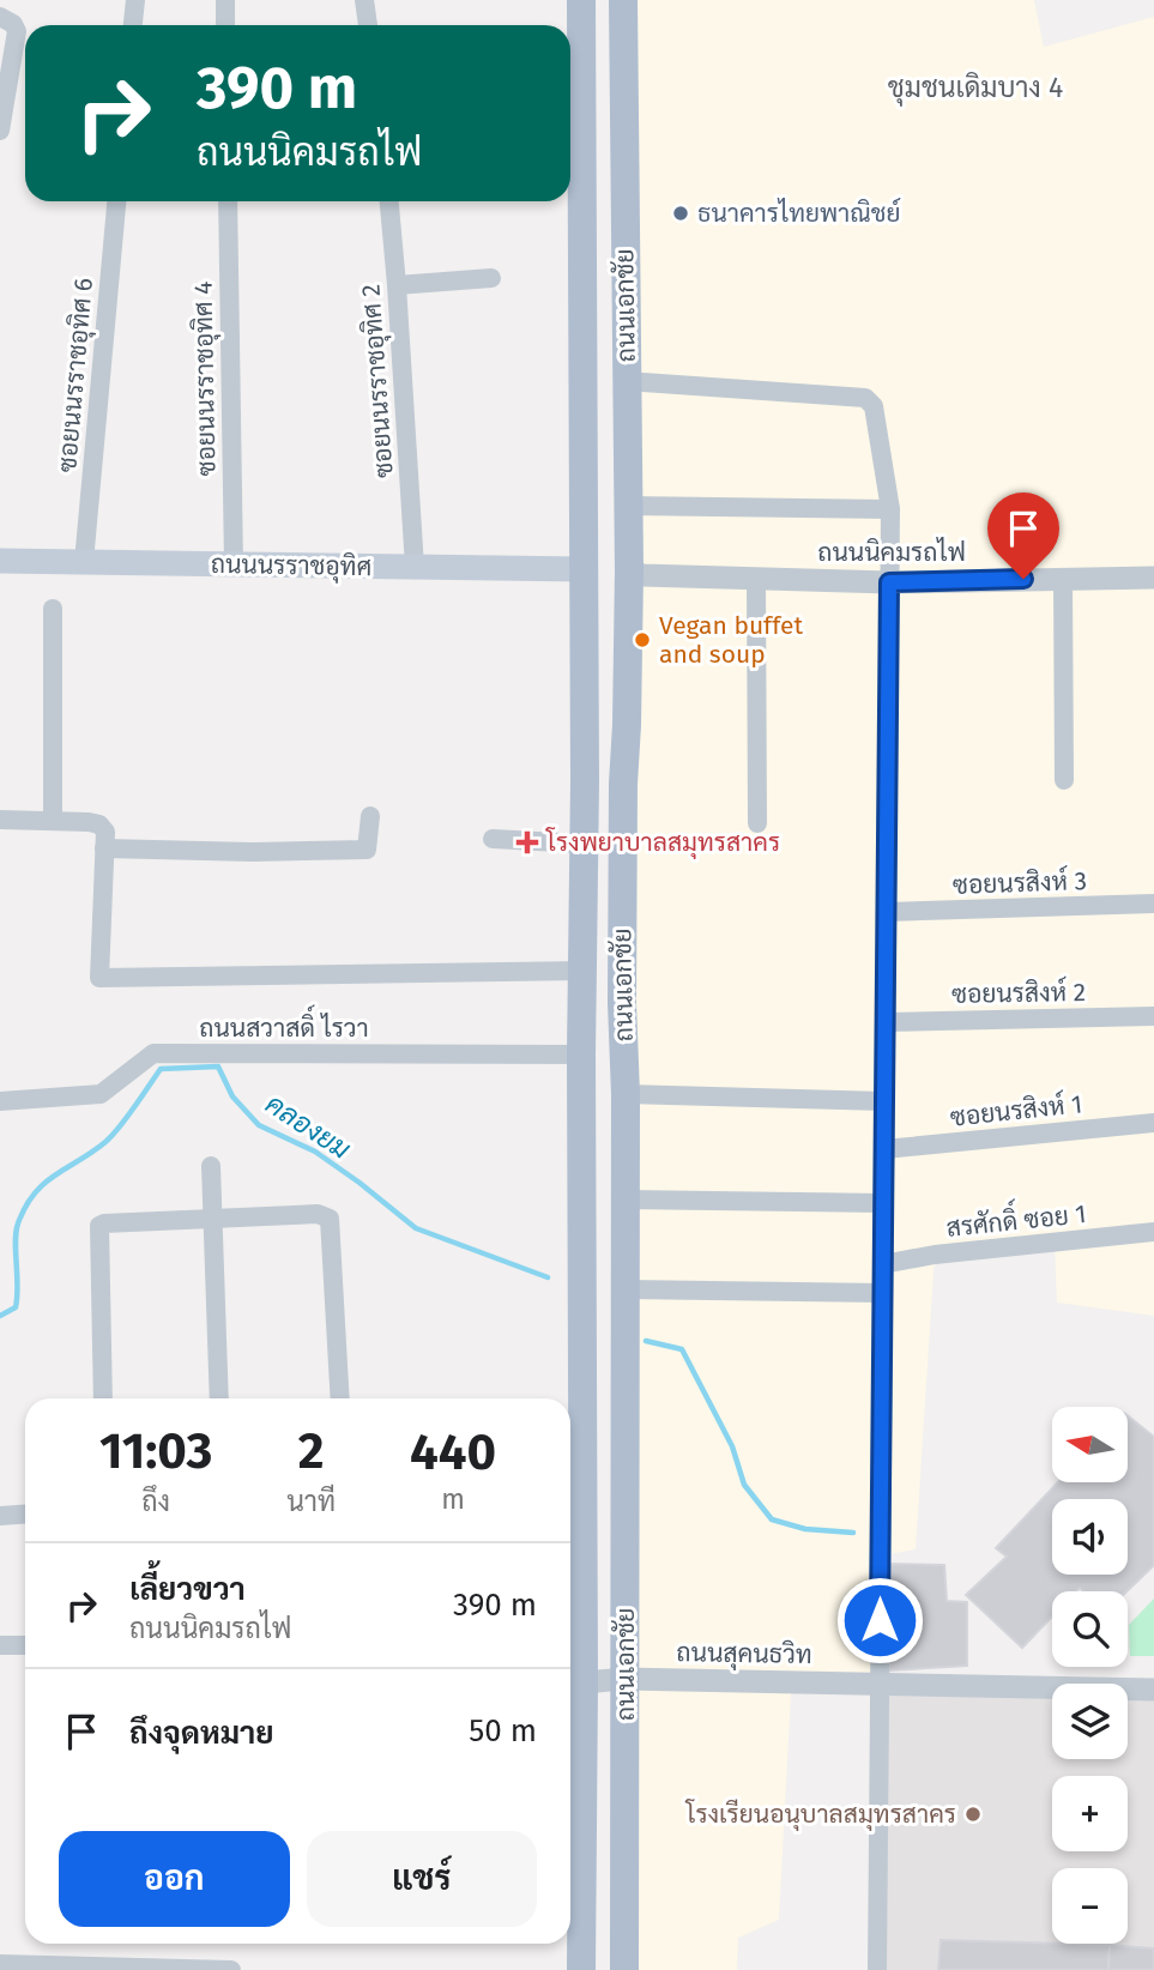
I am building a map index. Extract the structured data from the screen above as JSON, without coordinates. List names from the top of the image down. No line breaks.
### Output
{"streets":{"main road":["ถนนเอกชัย","ถนนนรราชอุทิศ"],"street":["ซอยนนรราชอุทิศ 6","ซอยนนรราชอุทิศ 4","ซอยนนรราชอุทิศ 2","ถนนนิคมรถไฟ","ซอยนรสิงห์ 3","ซอยนรสิงห์ 2","ถนนสวาสดิ์ ไรวา","ซอยนรสิงห์ 1","สรศักดิ์ ซอย 1","ถนนสุคนธวิท"]},"crossings":[["ถนนเอกชัย","ถนนนิคมรถไฟ"],["ถนนเอกชัย","ถนนนรราชอุทิศ"],["ถนนเอกชัย","ถนนสวาสดิ์ ไรวา"],["ถนนเอกชัย","ถนนสุคนธวิท"],["ซอยนนรราชอุทิศ 6","ถนนนรราชอุทิศ"],["ซอยนนรราชอุทิศ 4","ถนนนรราชอุทิศ"],["ซอยนนรราชอุทิศ 2","ถนนนรราชอุทิศ"]],"districts":["ชุมชนเดิมบาง 4"],"water":["คลองยม"],"places":{"other":["ธนาคารไทยพาณิชย์","Vegan buffet and soup","โรงเรียนอนุบาลสมุทรสาคร"],"health":["โรงพยาบาลสมุทรสาคร"]},"north":"left","page":{"turn":["390 m","ถนนนิคมรถไฟ"],"eta":["11:03","ถึง","2","นาที","440","m"],"map_buttons":["+","−"],"list":[{"name":"เลี้ยวขวา","note":"ถนนนิคมรถไฟ","value":"390 m"},{"name":"ถึงจุดหมาย","value":"50 m"}],"buttons":["ออก","แชร์"]}}
